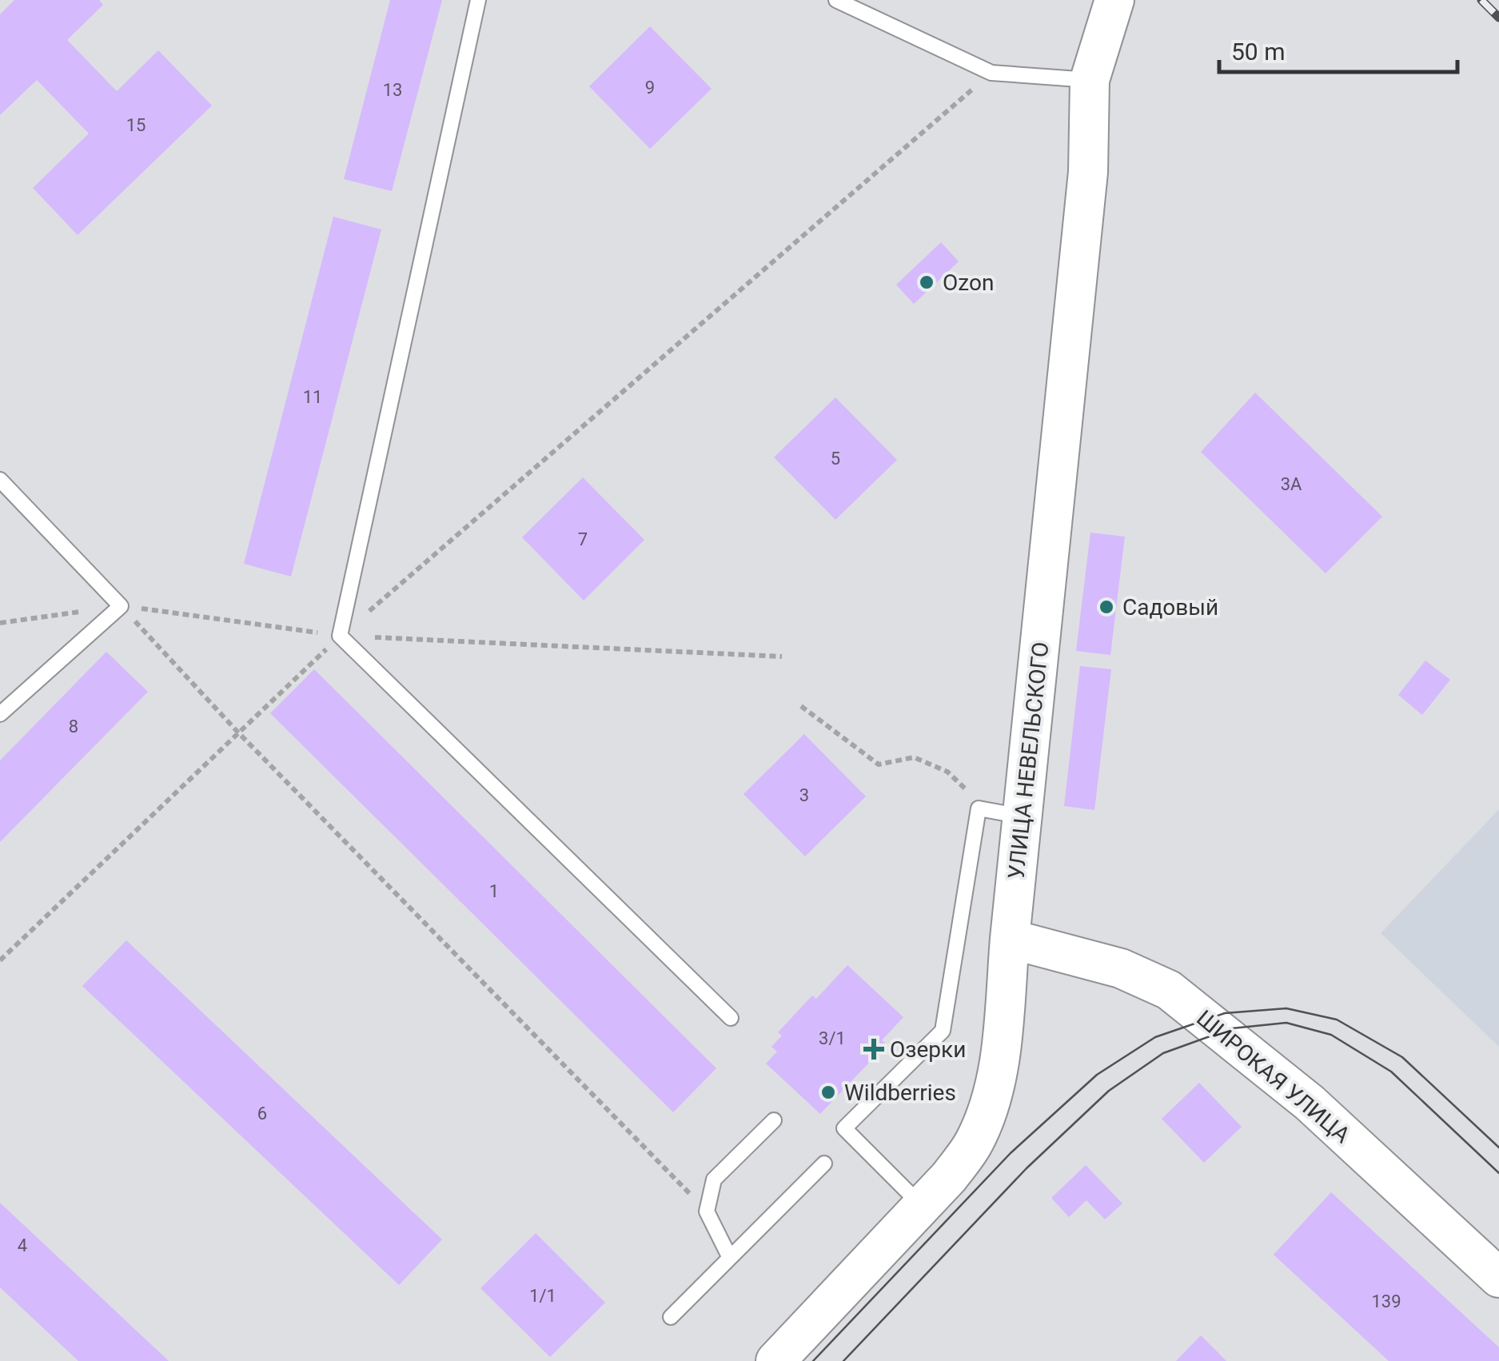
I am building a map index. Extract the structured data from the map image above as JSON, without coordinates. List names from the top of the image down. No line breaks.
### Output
{"streets":{"street":["УЛИЦА НЕВЕЛЬСКОГО","ШИРОКАЯ УЛИЦА"]},"crossings":[["УЛИЦА НЕВЕЛЬСКОГО","ШИРОКАЯ УЛИЦА"]],"places":{"other":["Ozon","Садовый","Wildberries"],"health":["Озерки"]},"house_numbers":["9","13","15","11","5","3А","7","8","3","1","3/1","6","4","1/1","139"],"scale_bar":"50 m"}
